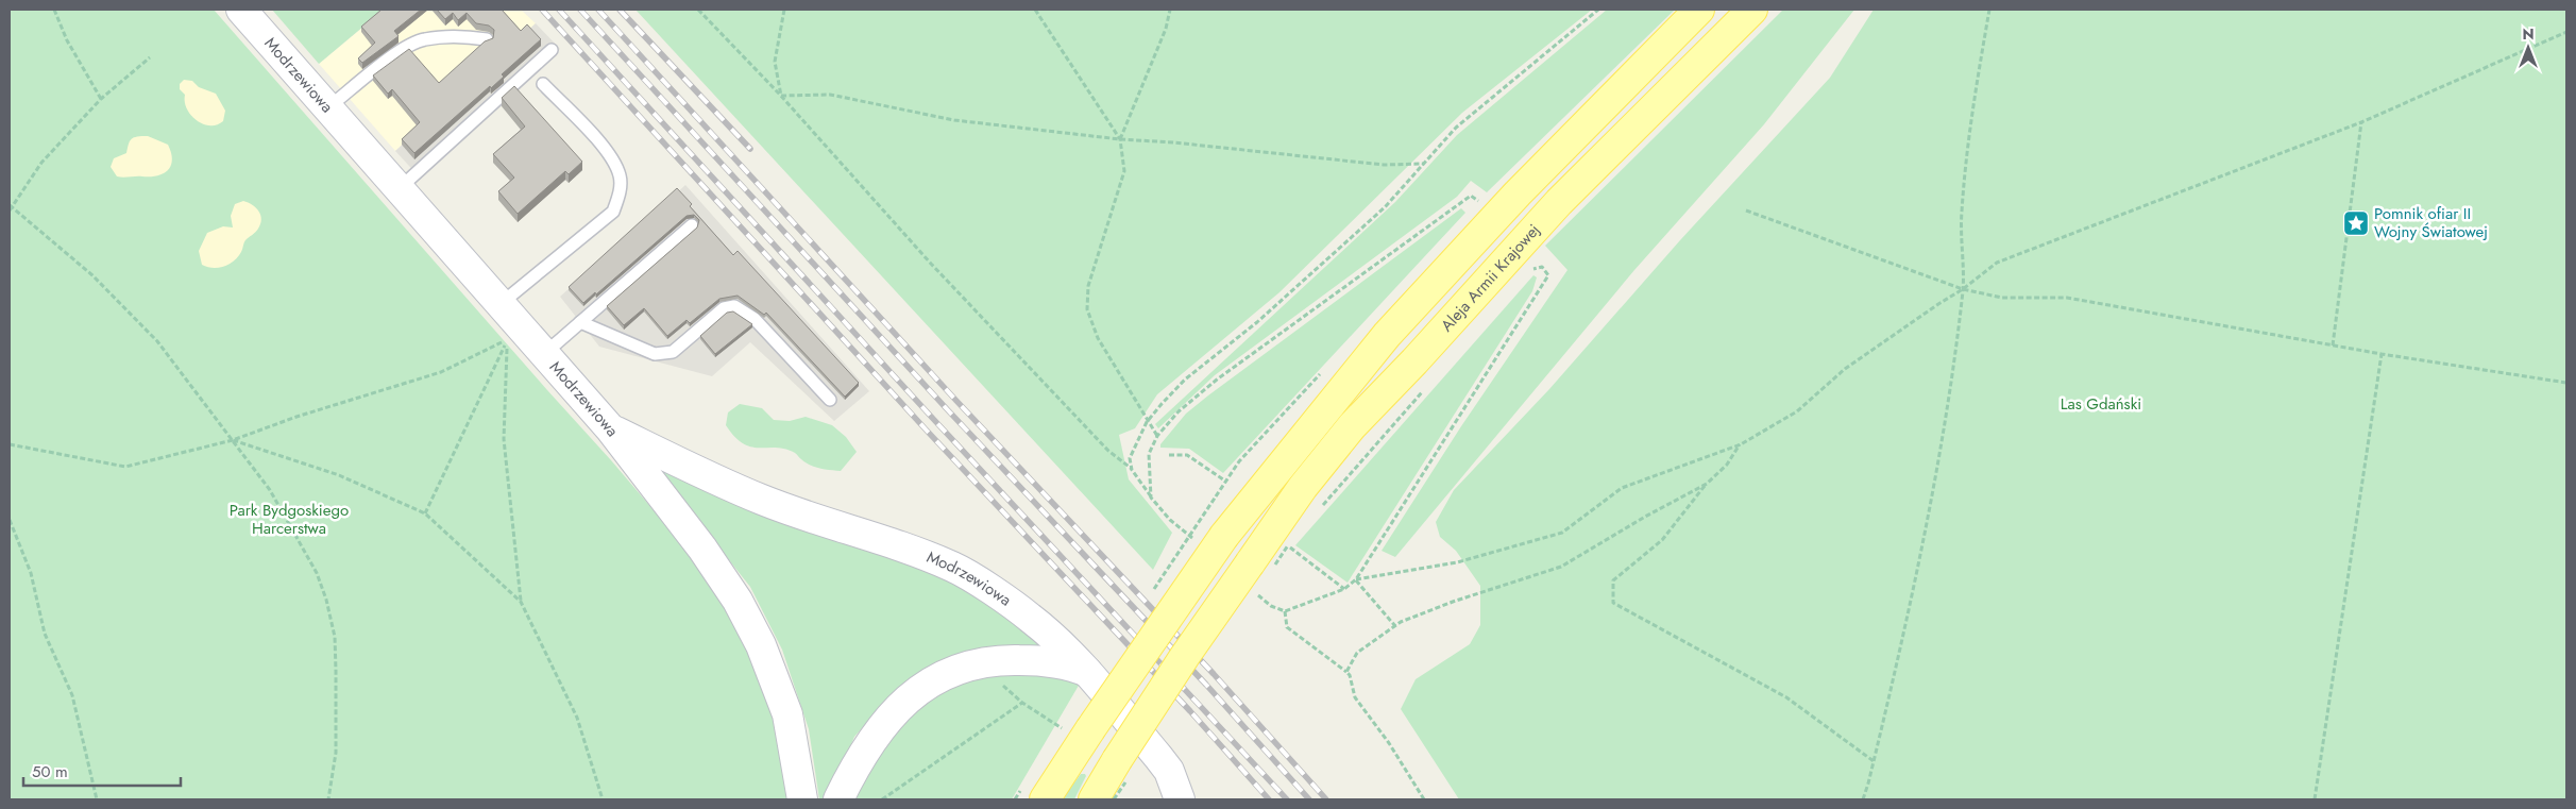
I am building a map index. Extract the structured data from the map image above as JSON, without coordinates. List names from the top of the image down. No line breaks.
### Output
{"streets":{"main road":["Aleja Armii Krajowej"],"street":["Modrzewiowa"]},"parks":["Las Gdański","Park Bydgoskiego Harcerstwa"],"places":{"place":["Pomnik ofiar II Wojny Światowej"]},"scale_bar":"50 m","north":"top"}
